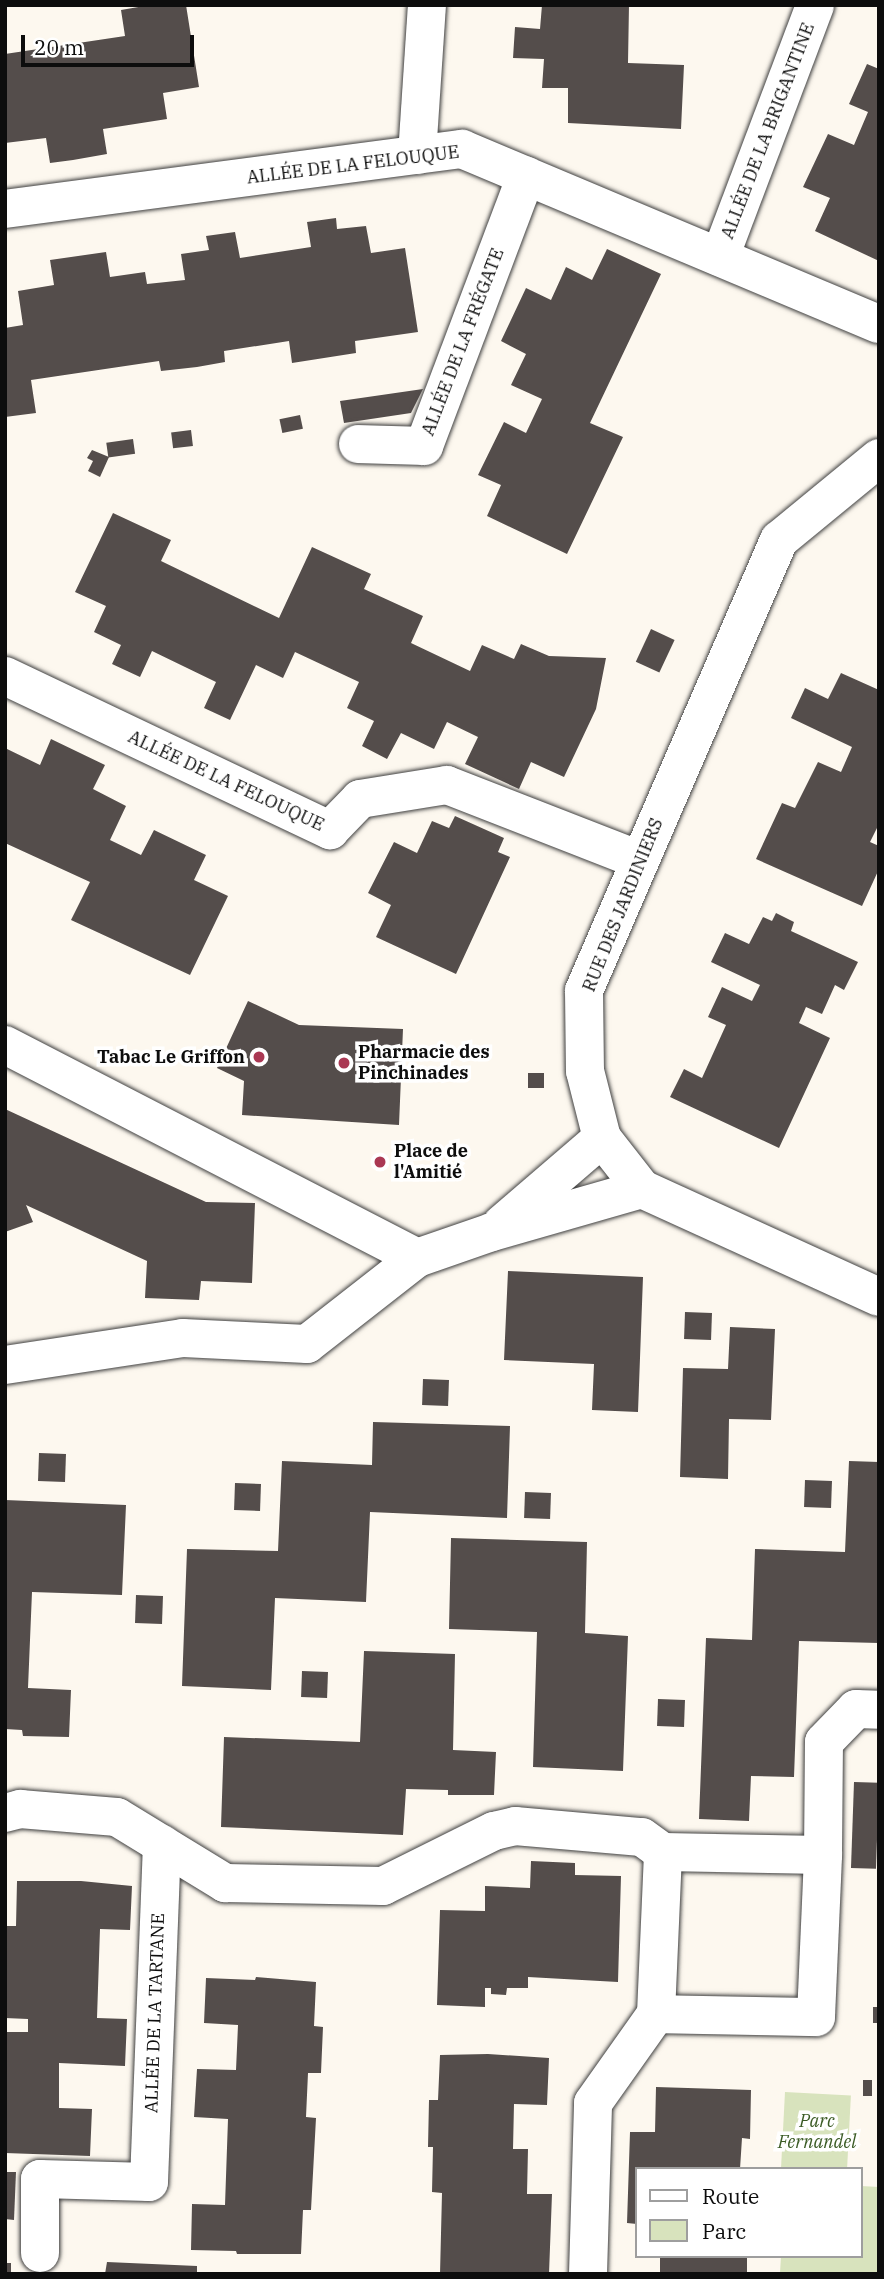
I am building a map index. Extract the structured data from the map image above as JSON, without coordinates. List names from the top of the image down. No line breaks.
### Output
{"streets":{"street":["ALLÉE DE LA BRIGANTINE","ALLÉE DE LA FELOUQUE","ALLÉE DE LA FRÉGATE","RUE DES JARDINIERS","ALLÉE DE LA TARTANE"]},"crossings":[["ALLÉE DE LA BRIGANTINE","ALLÉE DE LA FELOUQUE"],["ALLÉE DE LA FELOUQUE","ALLÉE DE LA FRÉGATE"],["ALLÉE DE LA FELOUQUE","RUE DES JARDINIERS"]],"parks":["Parc Fernandel"],"places":["Tabac Le Griffon","Pharmacie des Pinchinades","Place de l'Amitié"],"legend":["Route","Parc"],"scale_bar":"20 m"}
